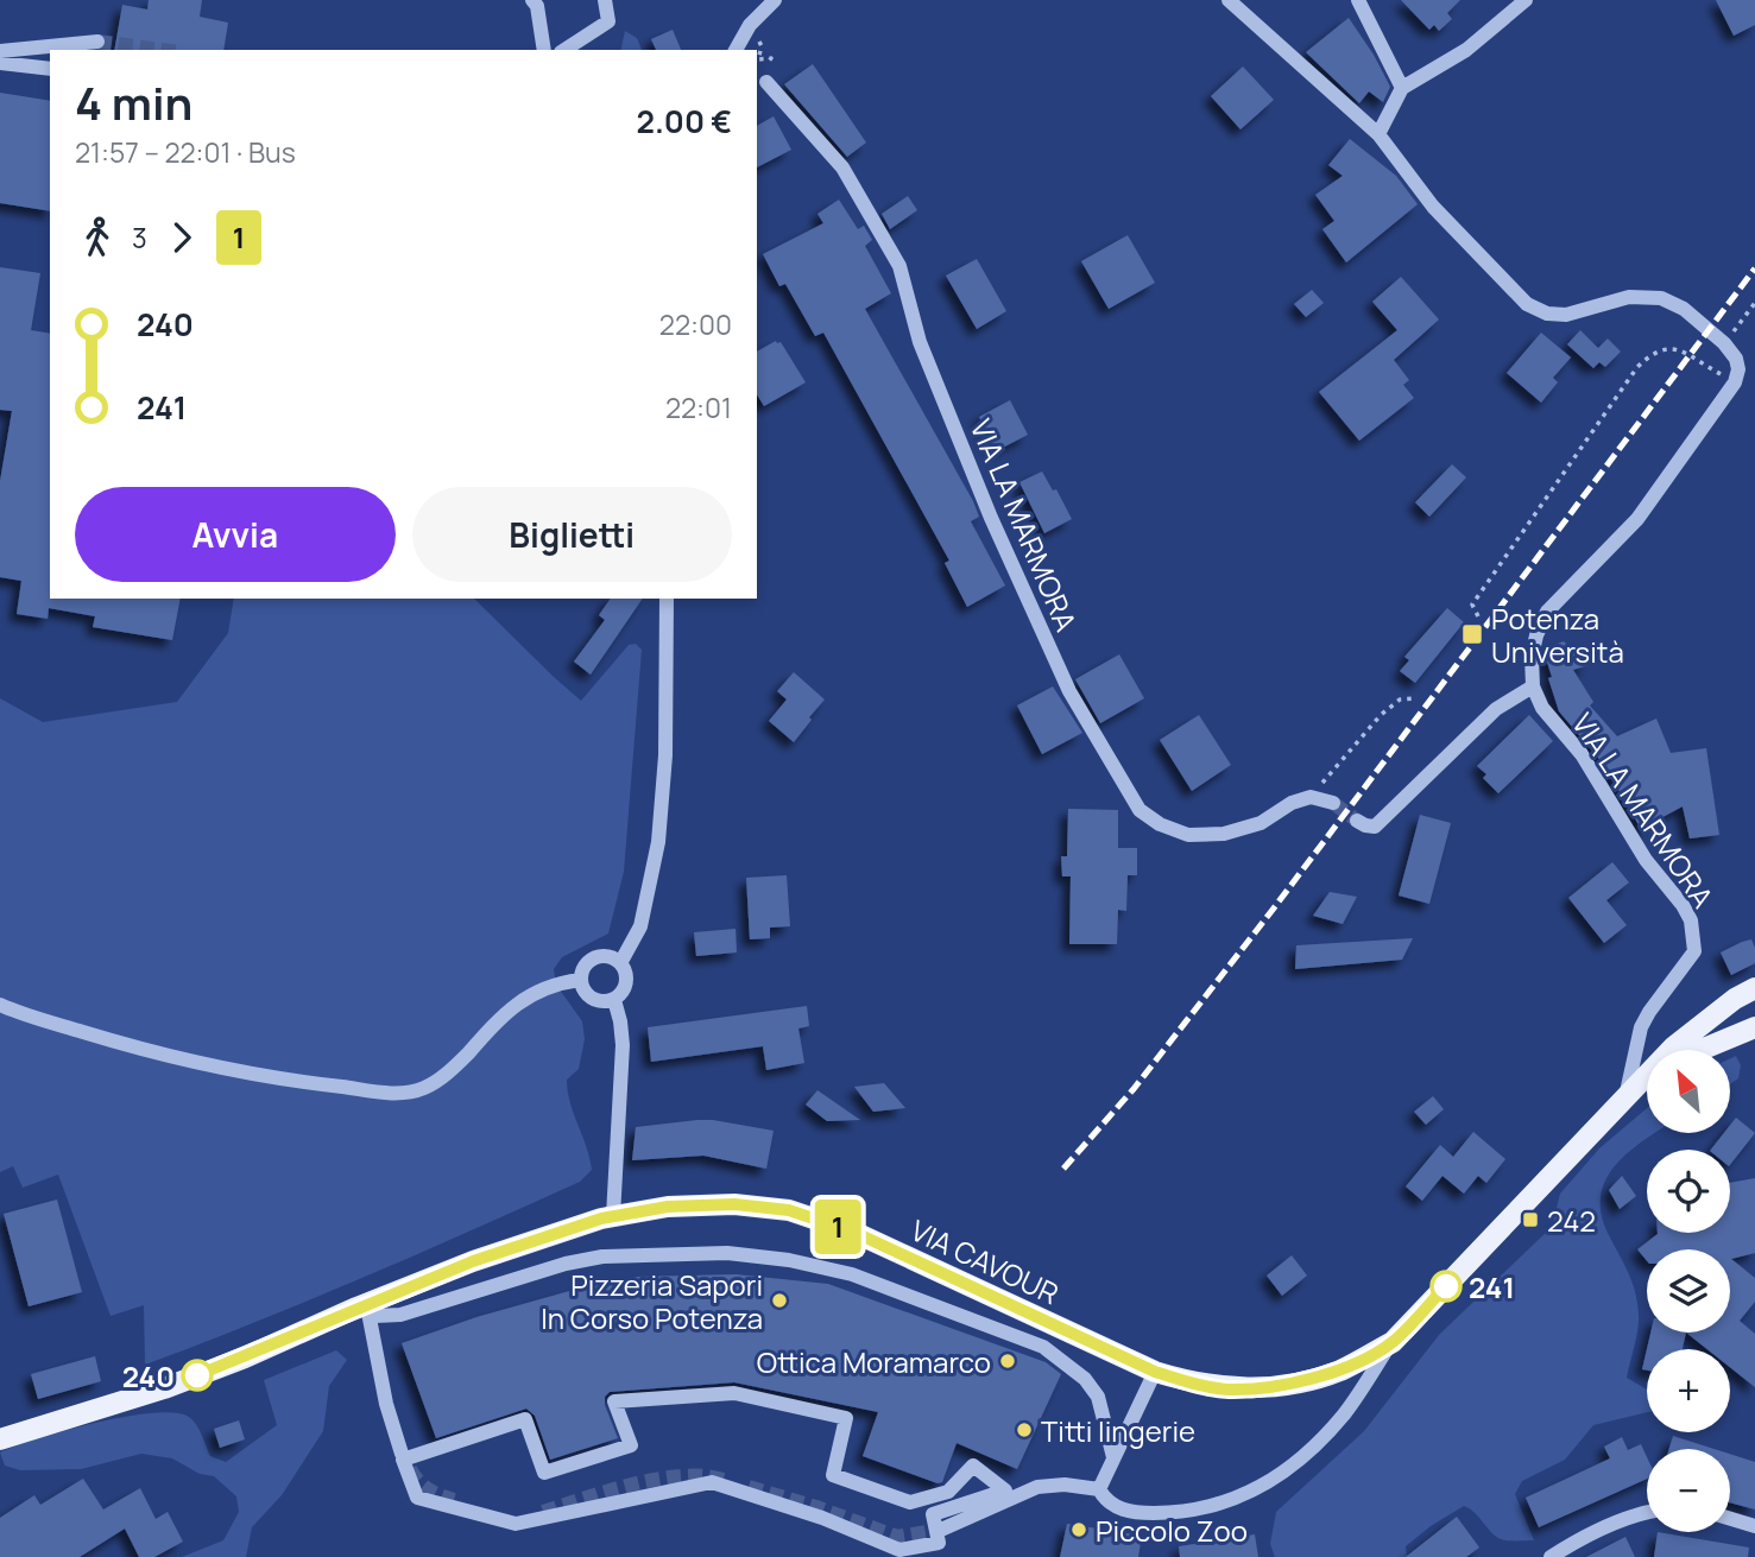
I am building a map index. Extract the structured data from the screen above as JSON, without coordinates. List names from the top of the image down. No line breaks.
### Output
{"streets":{"main road":["VIA CAVOUR"],"street":["VIA LA MARMORA"]},"crossings":[["VIA LA MARMORA","VIA CAVOUR"]],"places":{"transit":["Potenza Università","242"],"other":["241","Pizzeria Sapori In Corso Potenza","Ottica Moramarco","240","Titti lingerie","Piccolo Zoo"]},"lines":["bus line 1"],"north":"top left","page":{"on_map":"1","heading":["4 min","21:57 – 22:01 · Bus","2.00 €"],"legs":["3","1"],"list":[{"name":"240","value":"22:00"},{"name":"241","value":"22:01"}],"buttons":["Avvia","Biglietti"],"map_buttons":["+","−"]}}
